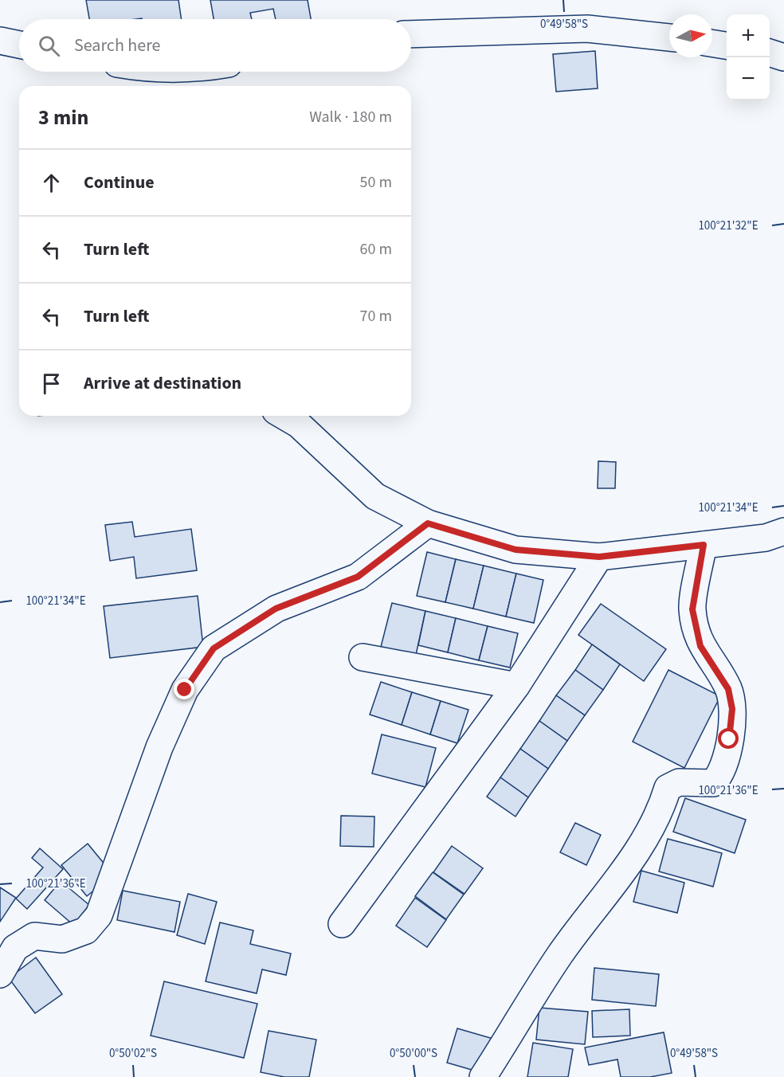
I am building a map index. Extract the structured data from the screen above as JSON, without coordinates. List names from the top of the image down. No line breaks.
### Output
{"north":"right","page":{"map_buttons":["+","−"],"search":"Search here","heading":["3 min","Walk · 180 m"],"list":[["Continue","50 m"],["Turn left","60 m"],["Turn left","70 m"],"Arrive at destination"]},"coordinates":["0°49'58\"S","100°21'32\"E","100°21'34\"E","100°21'36\"E","0°50'02\"S","0°50'00\"S"]}
